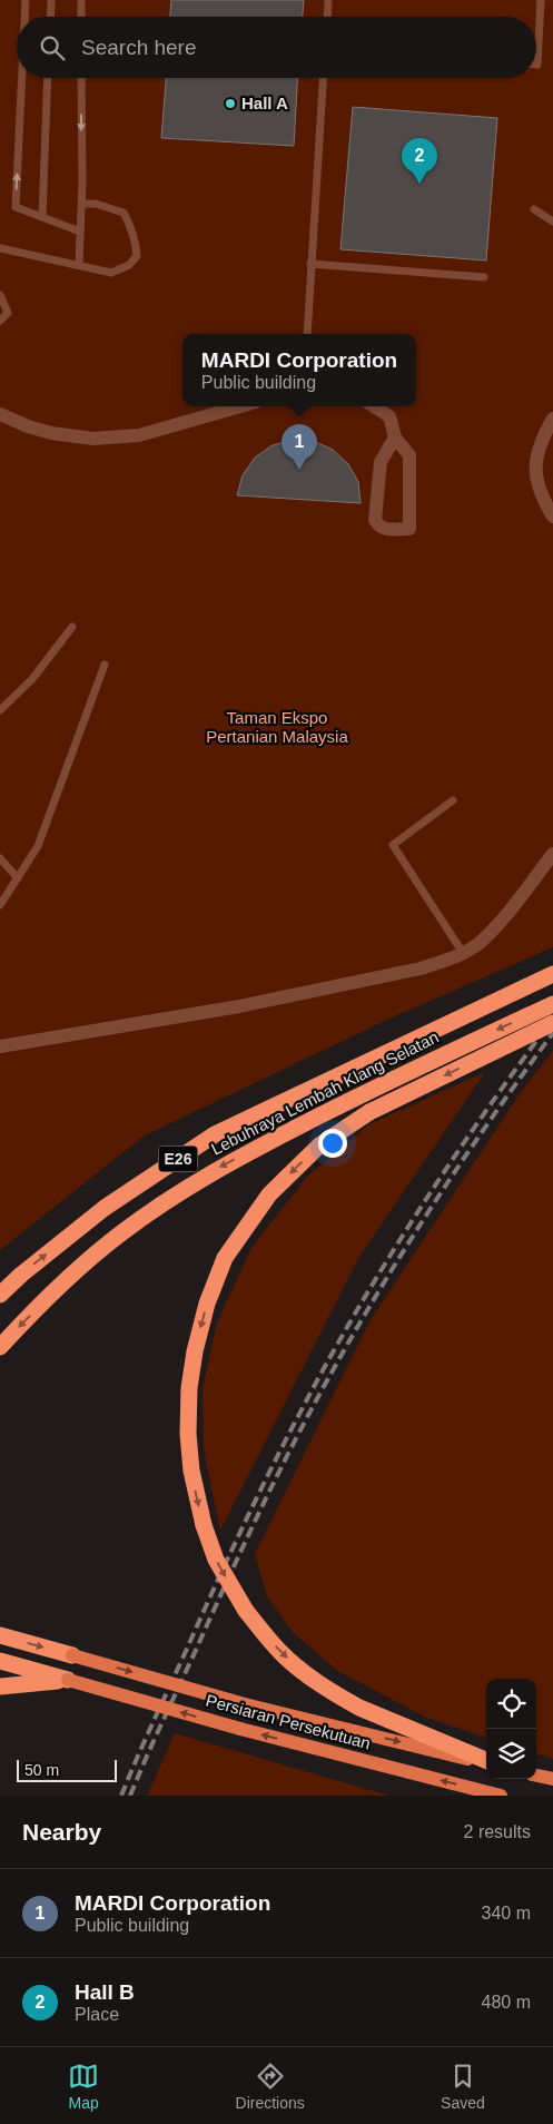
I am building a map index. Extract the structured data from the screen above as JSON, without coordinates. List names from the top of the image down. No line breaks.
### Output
{"streets":{"highway":["Lebuhraya Lembah Klang Selatan","E26"],"main road":["Persiaran Persekutuan"]},"parks":["Taman Ekspo Pertanian Malaysia"],"places":["Hall A"],"scale_bar":"50 m","page":{"search":"Search here","pins":["2","1"],"popup":["MARDI Corporation","Public building"],"scale":"50 m","heading":["Nearby","2 results"],"list":[{"mark":"1","name":"MARDI Corporation","note":"Public building","value":"340 m"},{"mark":"2","name":"Hall B","note":"Place","value":"480 m"}],"nav":["Map","Directions","Saved"]}}
